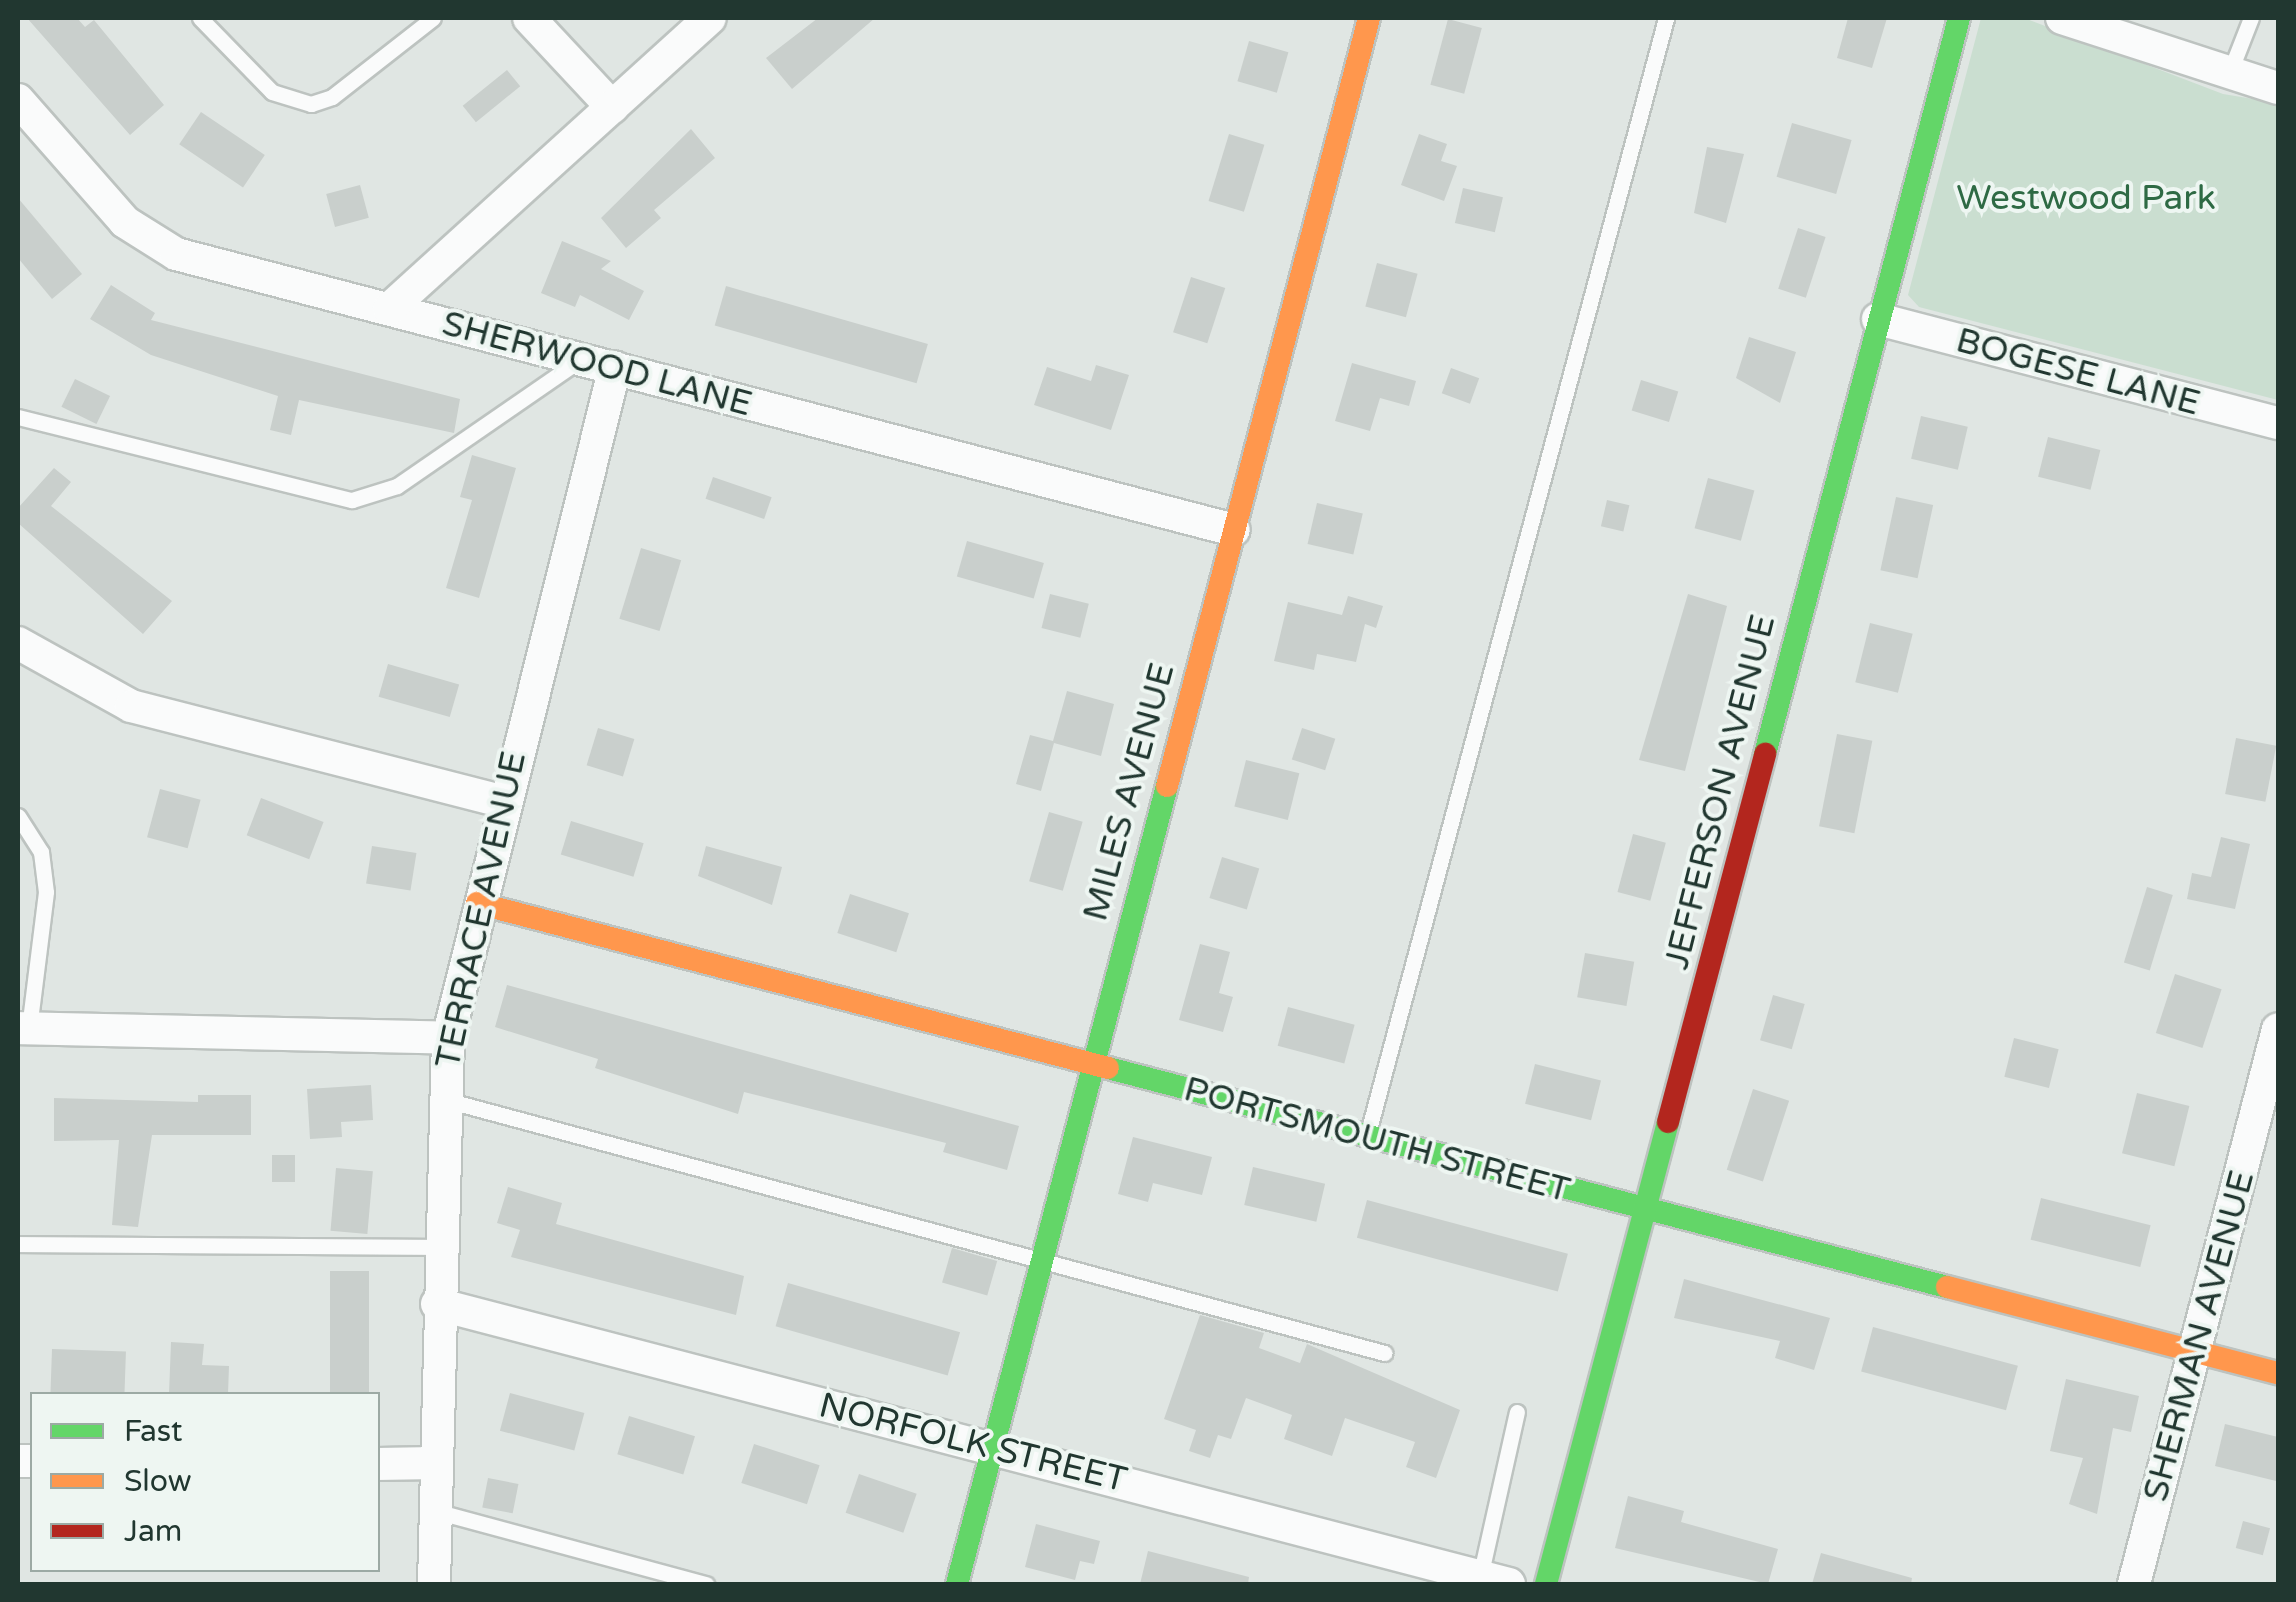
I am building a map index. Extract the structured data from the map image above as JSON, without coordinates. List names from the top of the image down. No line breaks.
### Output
{"streets":{"street":["SHERWOOD LANE","BOGESE LANE","MILES AVENUE","JEFFERSON AVENUE","TERRACE AVENUE","PORTSMOUTH STREET","SHERMAN AVENUE","NORFOLK STREET"]},"crossings":[["SHERWOOD LANE","MILES AVENUE"],["SHERWOOD LANE","TERRACE AVENUE"],["BOGESE LANE","JEFFERSON AVENUE"],["MILES AVENUE","PORTSMOUTH STREET"],["MILES AVENUE","NORFOLK STREET"],["JEFFERSON AVENUE","PORTSMOUTH STREET"],["TERRACE AVENUE","PORTSMOUTH STREET"],["TERRACE AVENUE","NORFOLK STREET"],["PORTSMOUTH STREET","SHERMAN AVENUE"]],"parks":["Westwood Park"],"legend":["Fast","Slow","Jam"]}
